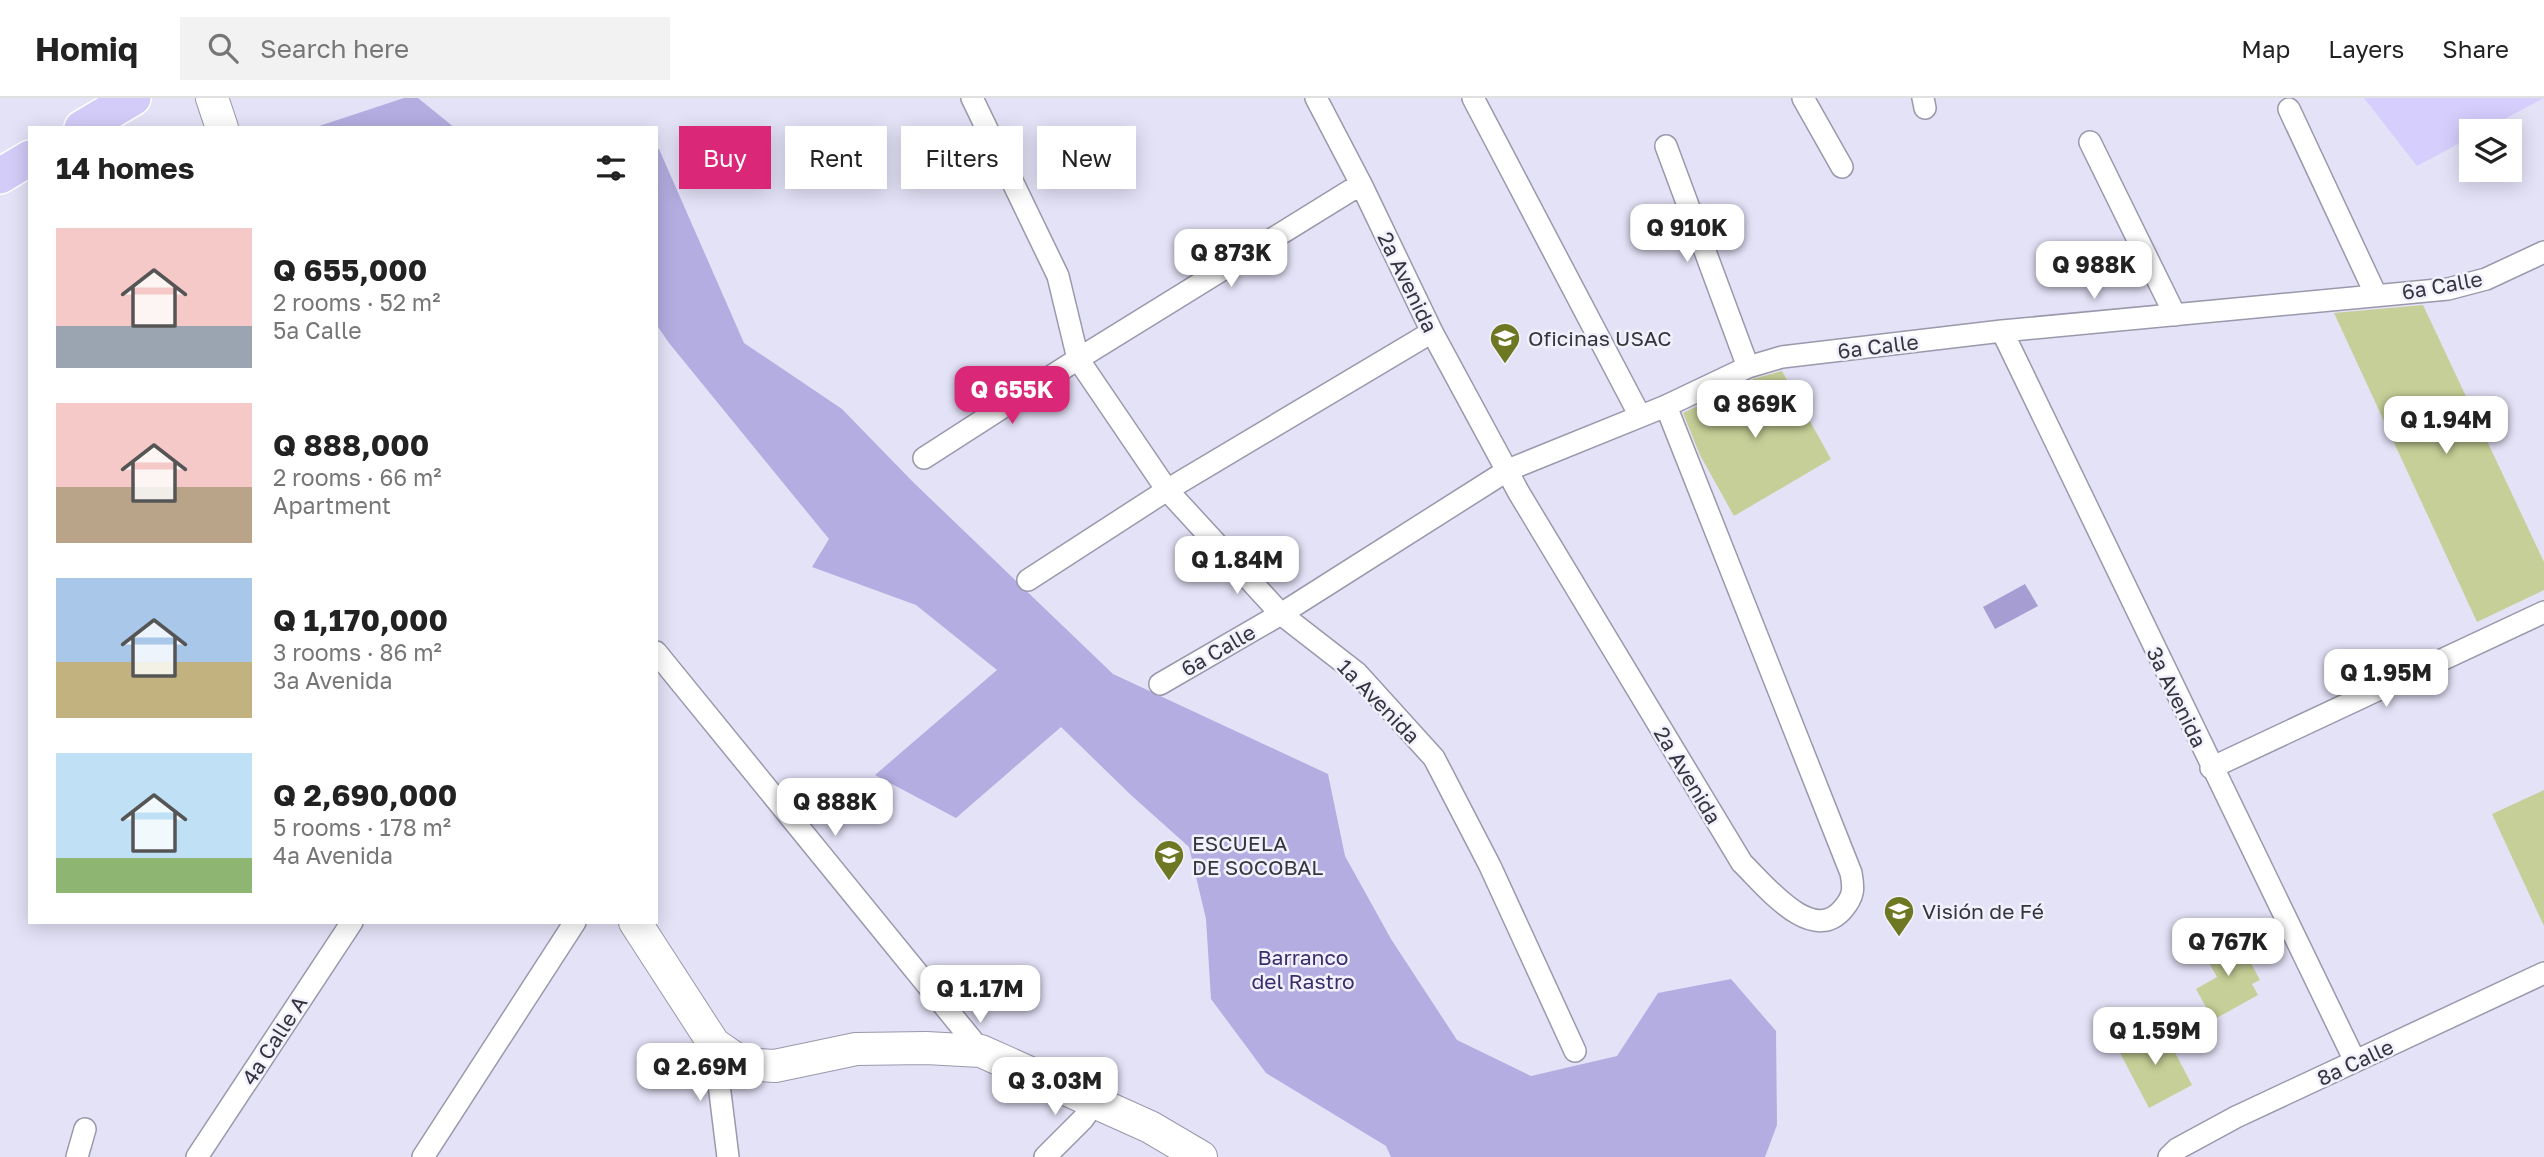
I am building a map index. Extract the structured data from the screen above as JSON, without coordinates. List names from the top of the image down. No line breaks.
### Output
{"streets":{"street":["2a Avenida","6a Calle","3a Avenida","1a Avenida","4a Calle A","8a Calle"]},"crossings":[["2a Avenida","6a Calle"],["6a Calle","3a Avenida"],["6a Calle","1a Avenida"],["3a Avenida","8a Calle"]],"parks":["Barranco del Rastro"],"places":{"school or university":["Oficinas USAC","ESCUELA DE SOCOBAL","Visión de Fé"]},"page":{"header":"Homiq","search":"Search here","nav":["Map","Layers","Share"],"chip":["Buy","Rent","Filters","New"],"heading":"14 homes","price":["Q 910K","Q 873K","Q 988K","Q 655K","Q 869K","Q 1.94M","Q 1.84M","Q 1.95M","Q 888K","Q 767K","Q 1.17M","Q 1.59M","Q 2.69M","Q 3.03M"],"list":[{"name":"Q 655,000","note":"2 rooms · 52 m² · 5a Calle"},{"name":"Q 888,000","note":"2 rooms · 66 m² · Apartment"},{"name":"Q 1,170,000","note":"3 rooms · 86 m² · 3a Avenida"},{"name":"Q 2,690,000","note":"5 rooms · 178 m² · 4a Avenida"}]}}
